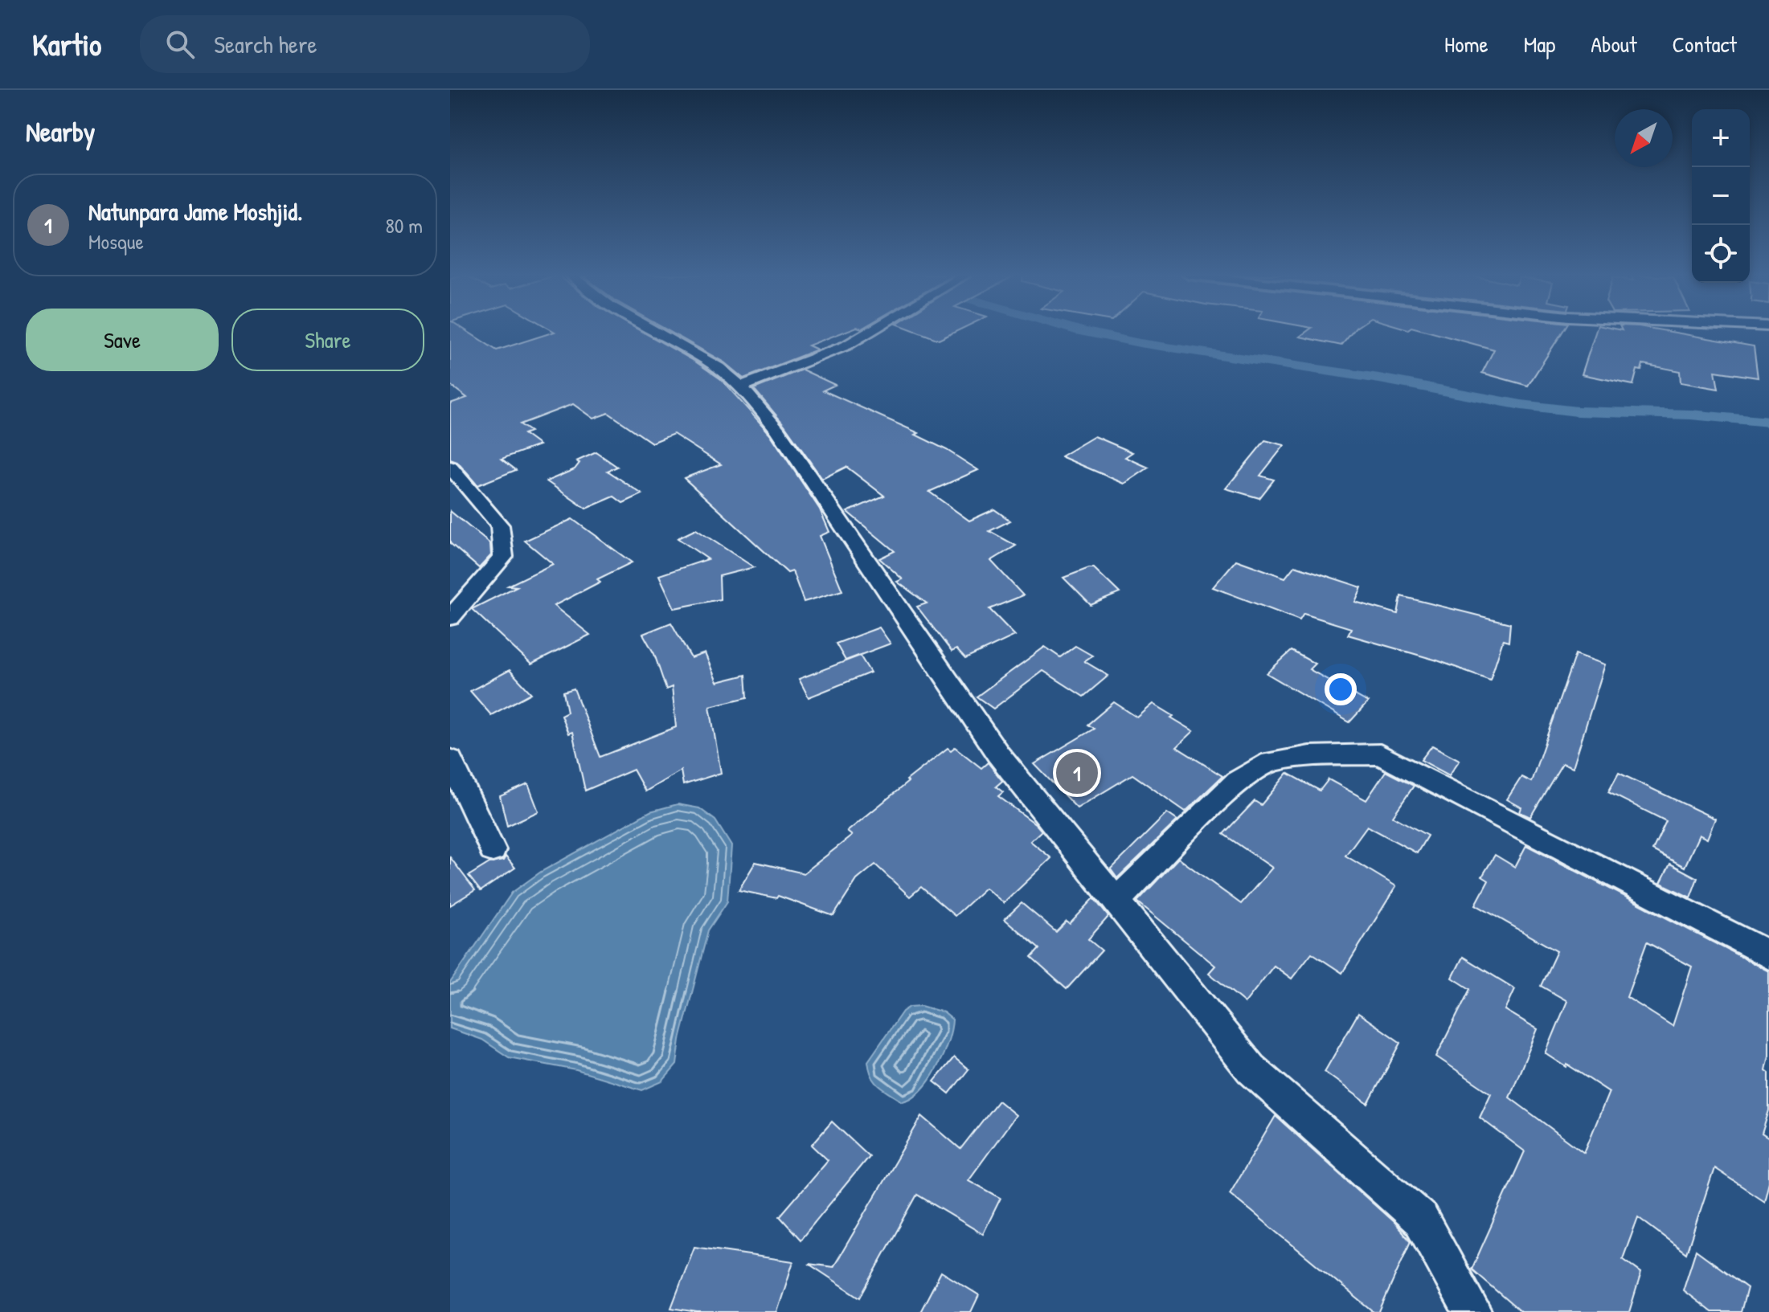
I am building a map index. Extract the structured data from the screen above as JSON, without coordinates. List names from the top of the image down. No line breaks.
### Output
{"north":"bottom left","page":{"header":"Kartio","search":"Search here","nav":["Home","Map","About","Contact"],"heading":"Nearby","map_buttons":["+","−"],"list":[{"mark":"1","name":"Natunpara Jame Moshjid.","note":"Mosque","value":"80 m"}],"buttons":["Save","Share"],"pins":"1"}}
